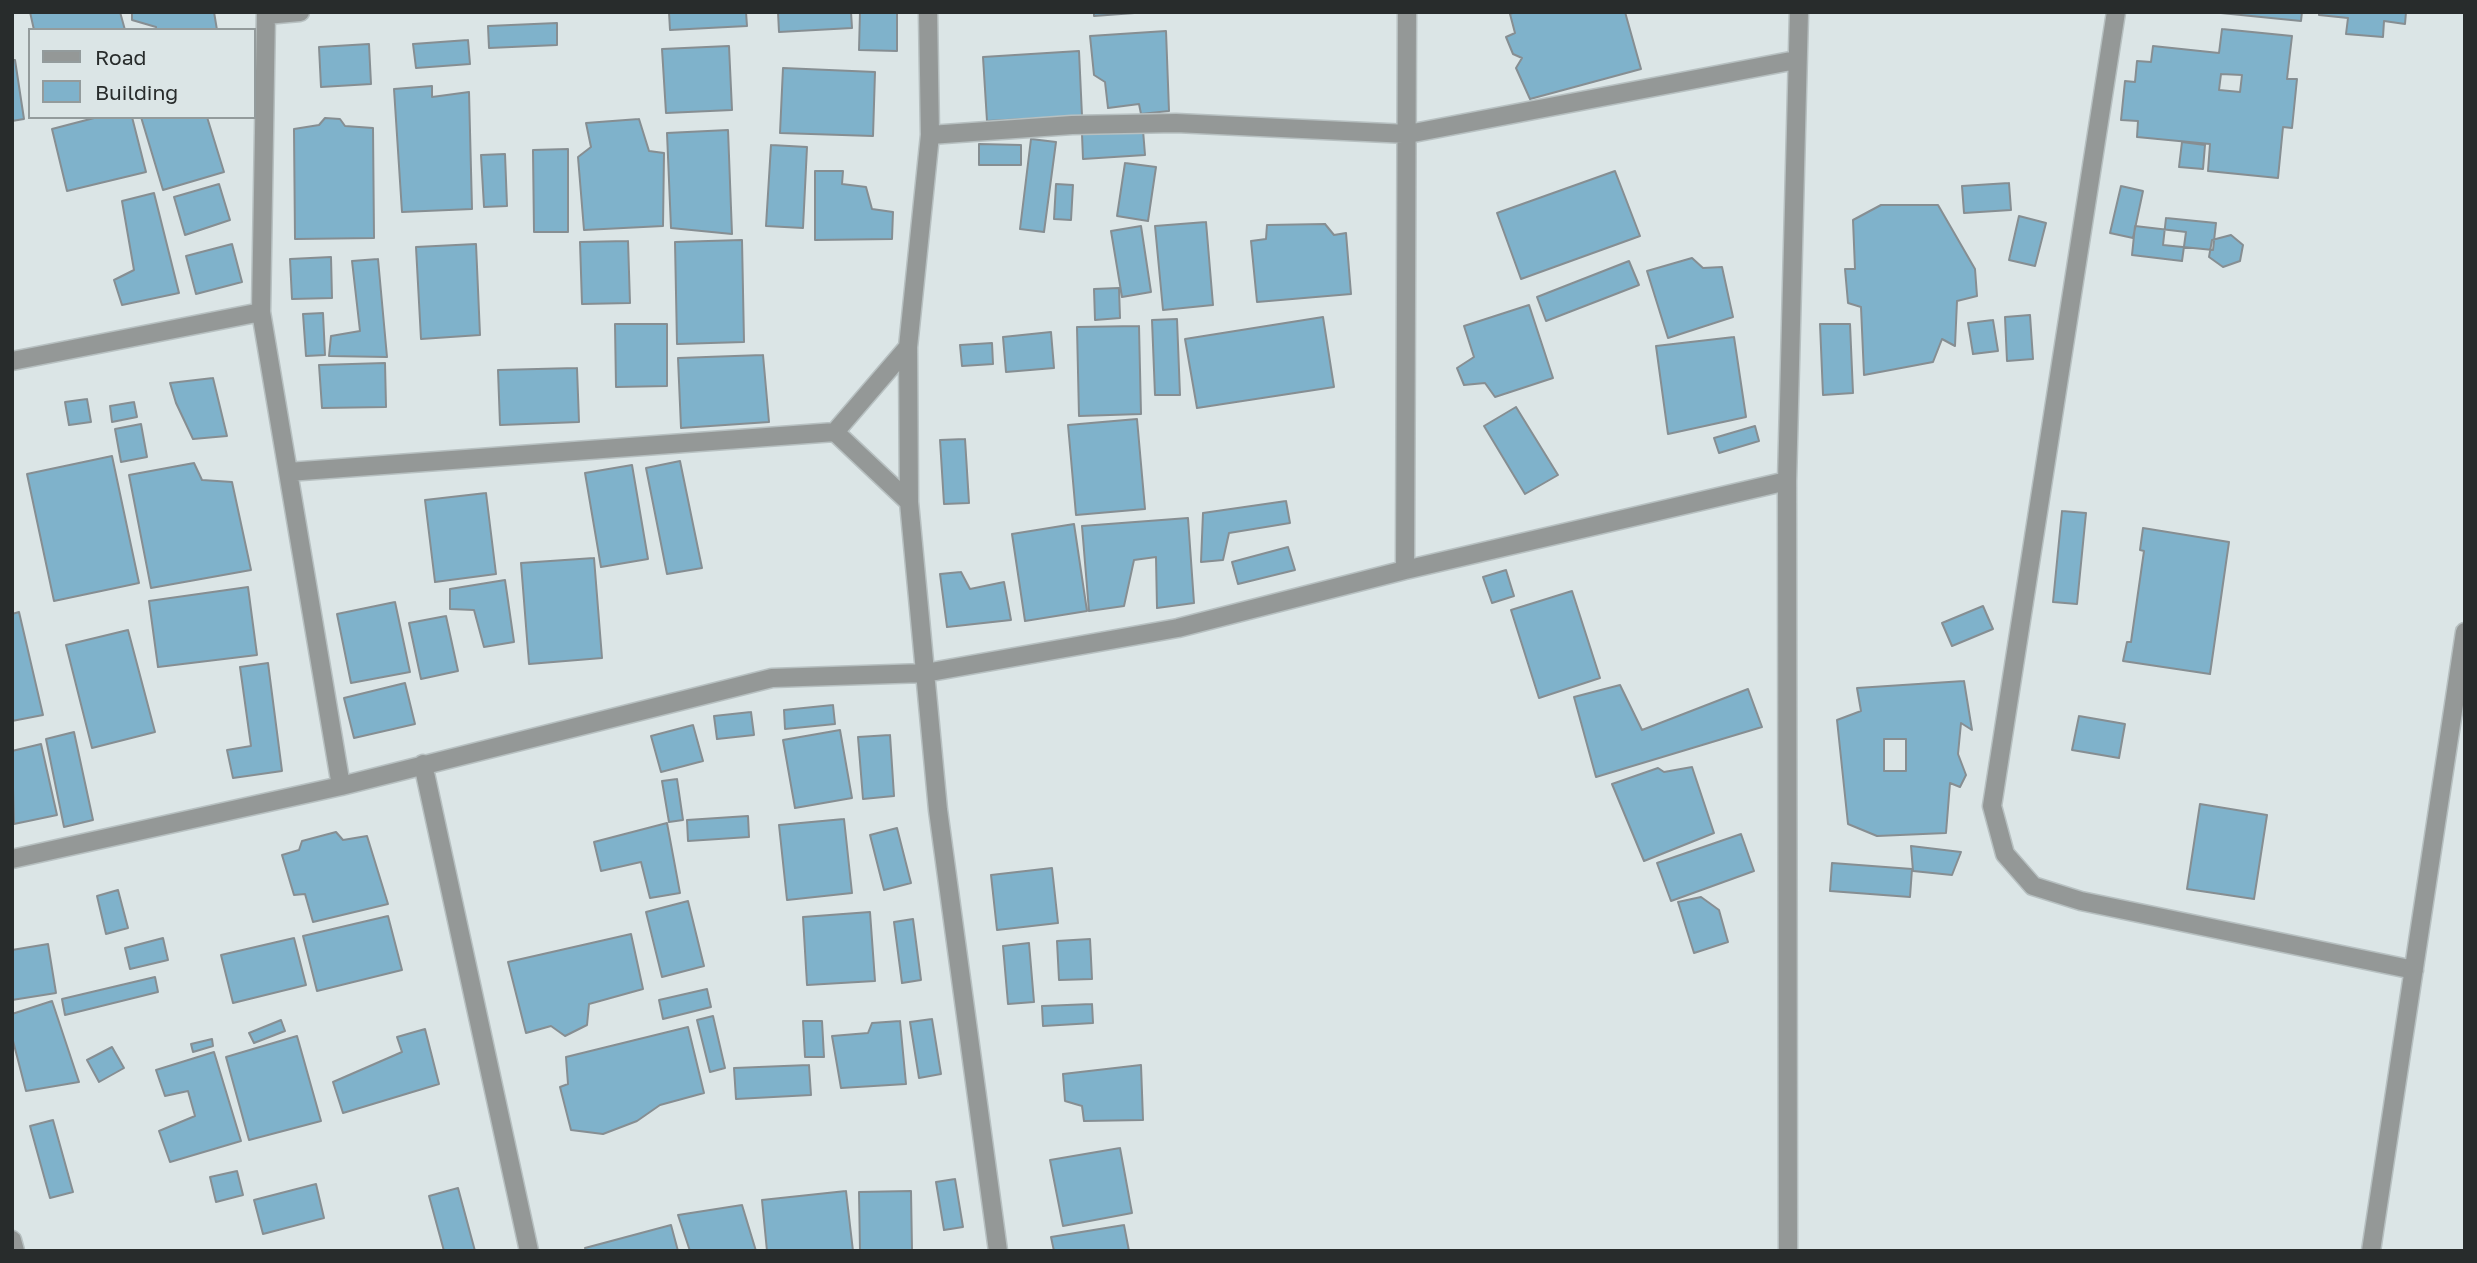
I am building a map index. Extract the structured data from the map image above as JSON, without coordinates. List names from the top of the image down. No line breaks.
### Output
{"legend":["Road","Building"]}
